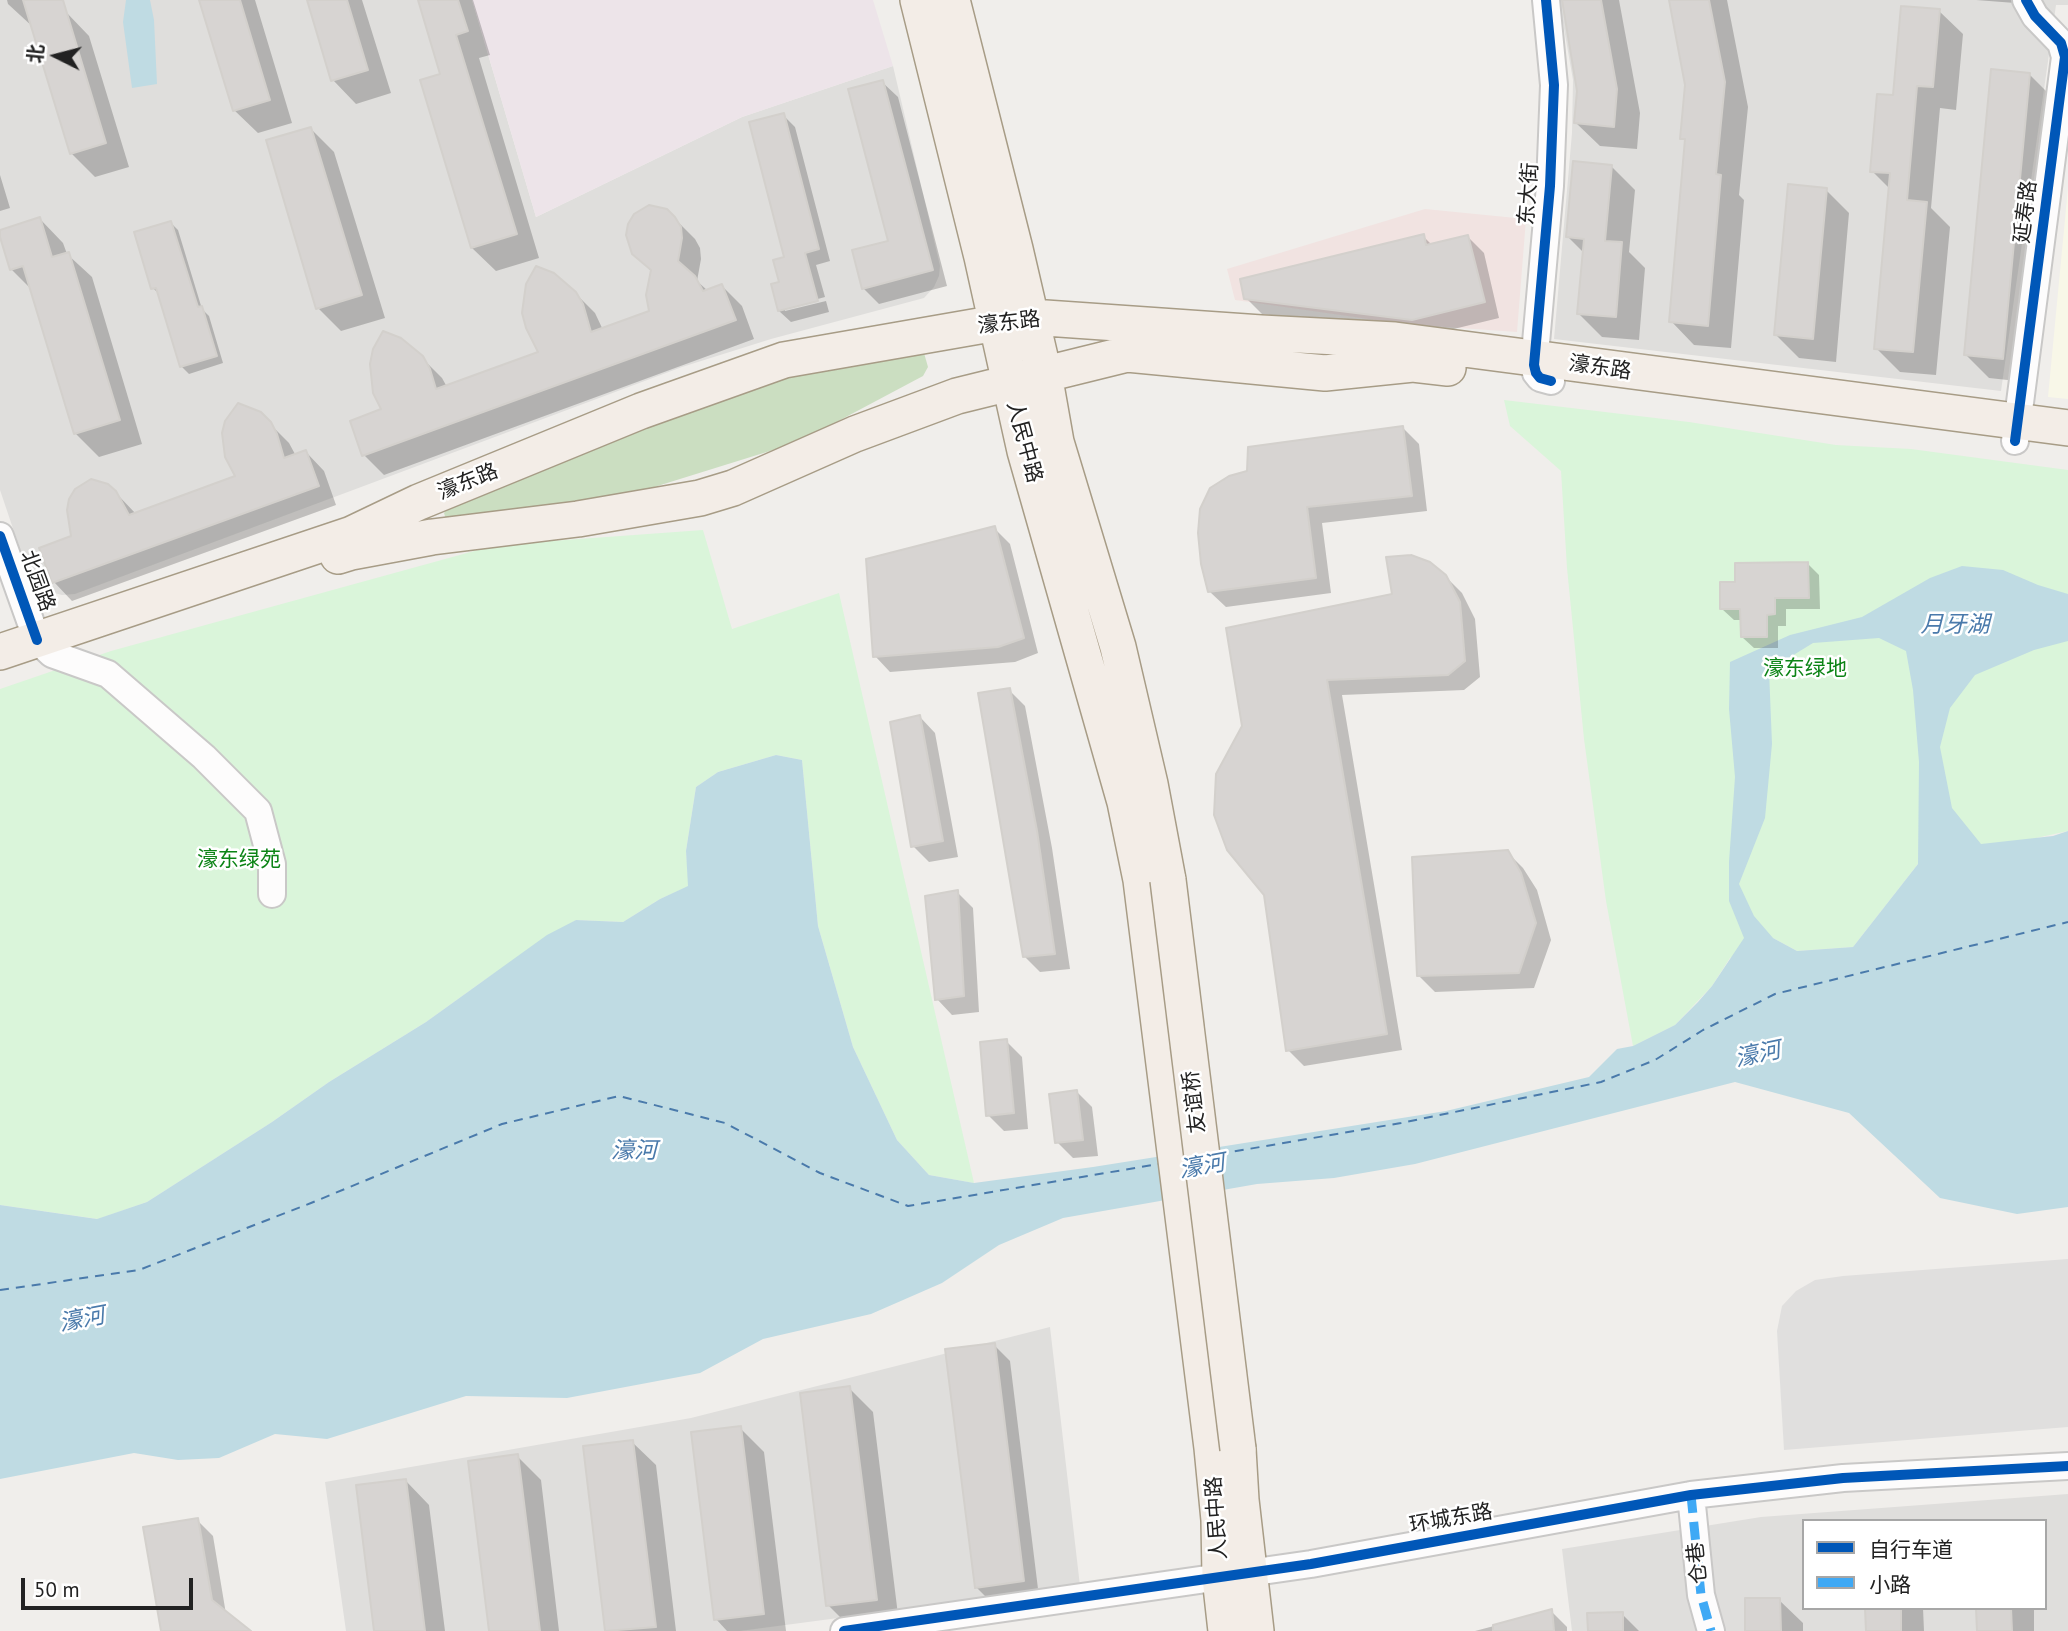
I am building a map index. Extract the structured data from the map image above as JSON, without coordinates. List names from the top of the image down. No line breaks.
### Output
{"streets":{"main road":["濠东路","人民中路","友谊桥"],"street":["东大街","延寿路","北园路","环城东路","仓巷"]},"crossings":[["东大街","濠东路"],["延寿路","濠东路"],["濠东路","人民中路"],["濠东路","北园路"],["人民中路","友谊桥"],["人民中路","环城东路"],["环城东路","仓巷"]],"water":["月牙湖","濠河"],"parks":["濠东绿地","濠东绿苑"],"legend":["自行车道","小路"],"scale_bar":"50 m","north":"left"}
